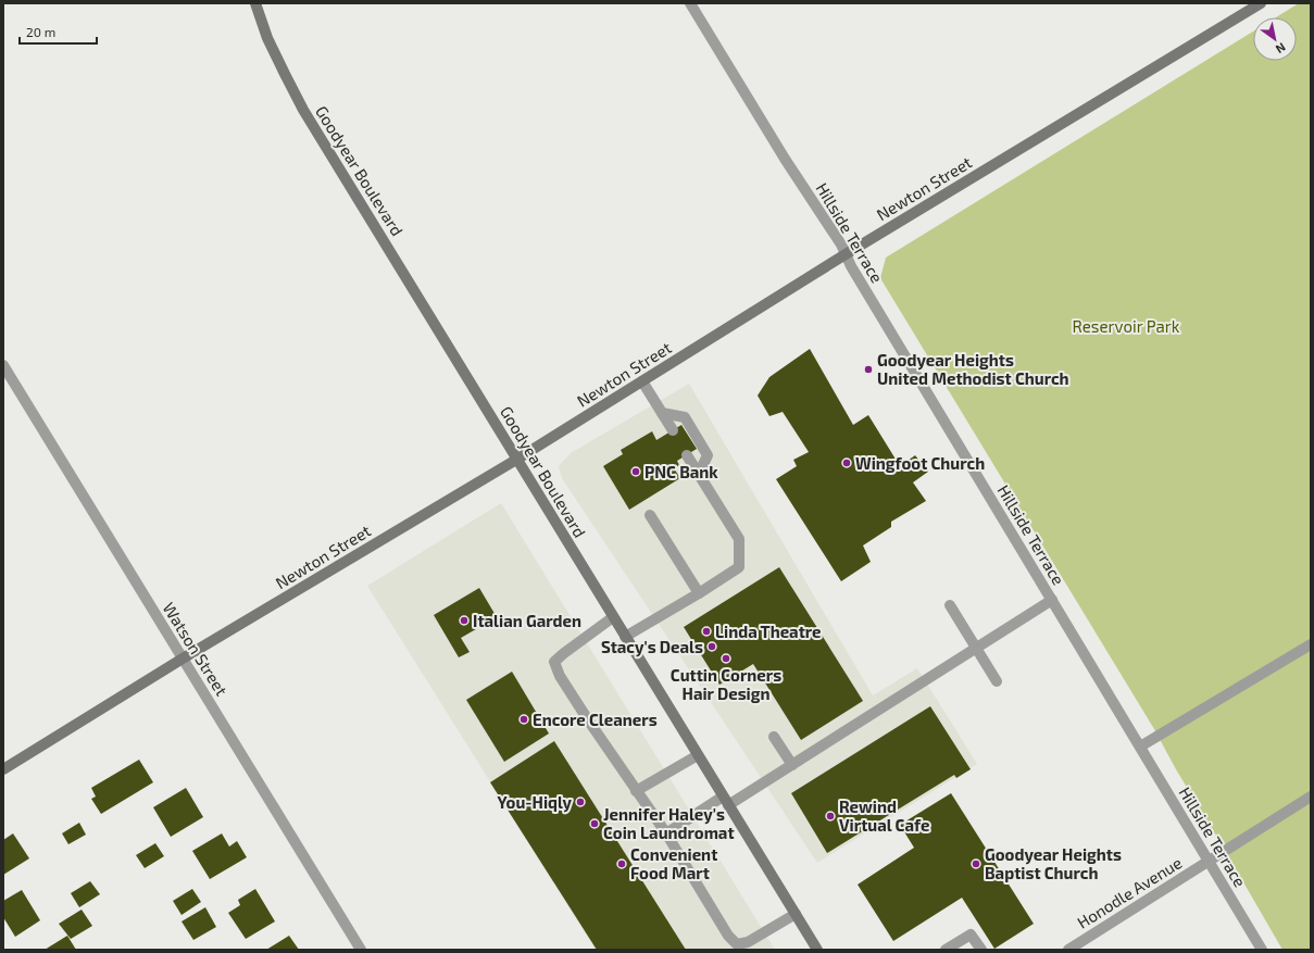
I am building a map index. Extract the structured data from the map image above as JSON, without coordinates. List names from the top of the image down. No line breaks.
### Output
{"streets":{"street":["Goodyear Boulevard","Newton Street","Hillside Terrace","Watson Street","Honodle Avenue"]},"crossings":[["Goodyear Boulevard","Newton Street"],["Newton Street","Hillside Terrace"],["Newton Street","Watson Street"],["Hillside Terrace","Honodle Avenue"]],"parks":["Reservoir Park"],"places":["Goodyear Heights United Methodist Church","Wingfoot Church","PNC Bank","Italian Garden","Linda Theatre","Stacy's Deals","Cuttin Corners Hair Design","Encore Cleaners","You-Hiqly","Rewind Virtual Cafe","Jennifer Haley's Coin Laundromat","Convenient Food Mart","Goodyear Heights Baptist Church"],"scale_bar":"20 m","north":"bottom right"}
